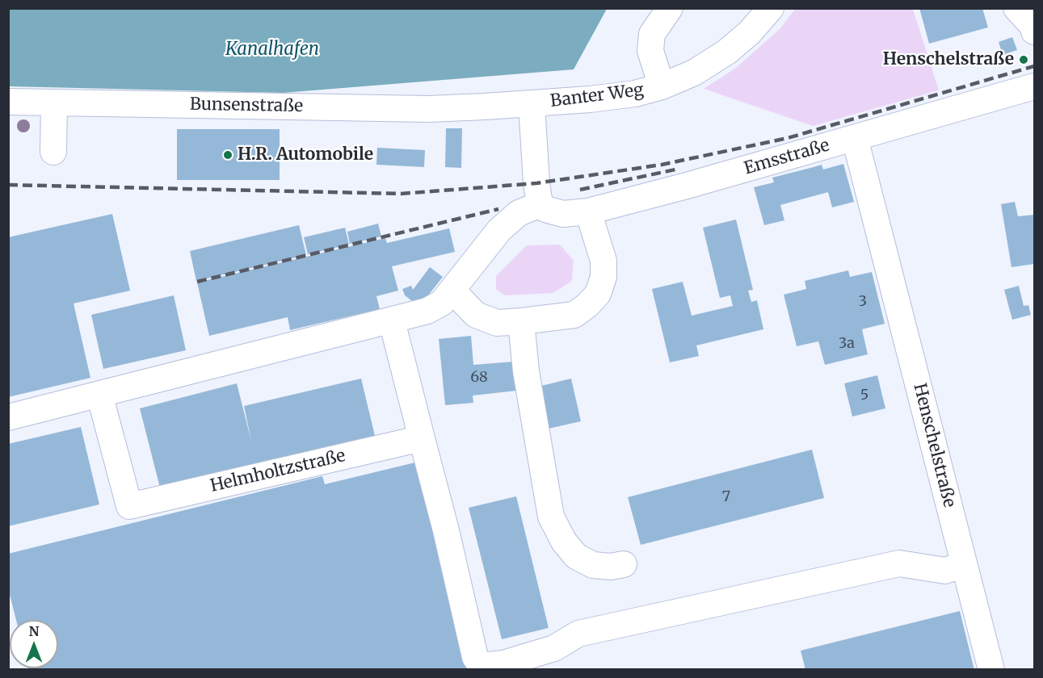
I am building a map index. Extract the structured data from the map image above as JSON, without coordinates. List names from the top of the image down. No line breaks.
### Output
{"streets":{"street":["Banter Weg","Bunsenstraße","Emsstraße","Henschelstraße","Helmholtzstraße"]},"crossings":[["Banter Weg","Bunsenstraße"],["Emsstraße","Henschelstraße"]],"water":["Kanalhafen"],"places":["Henschelstraße","H.R. Automobile"],"house_numbers":["3","3a","68","5","7"],"north":"top"}
